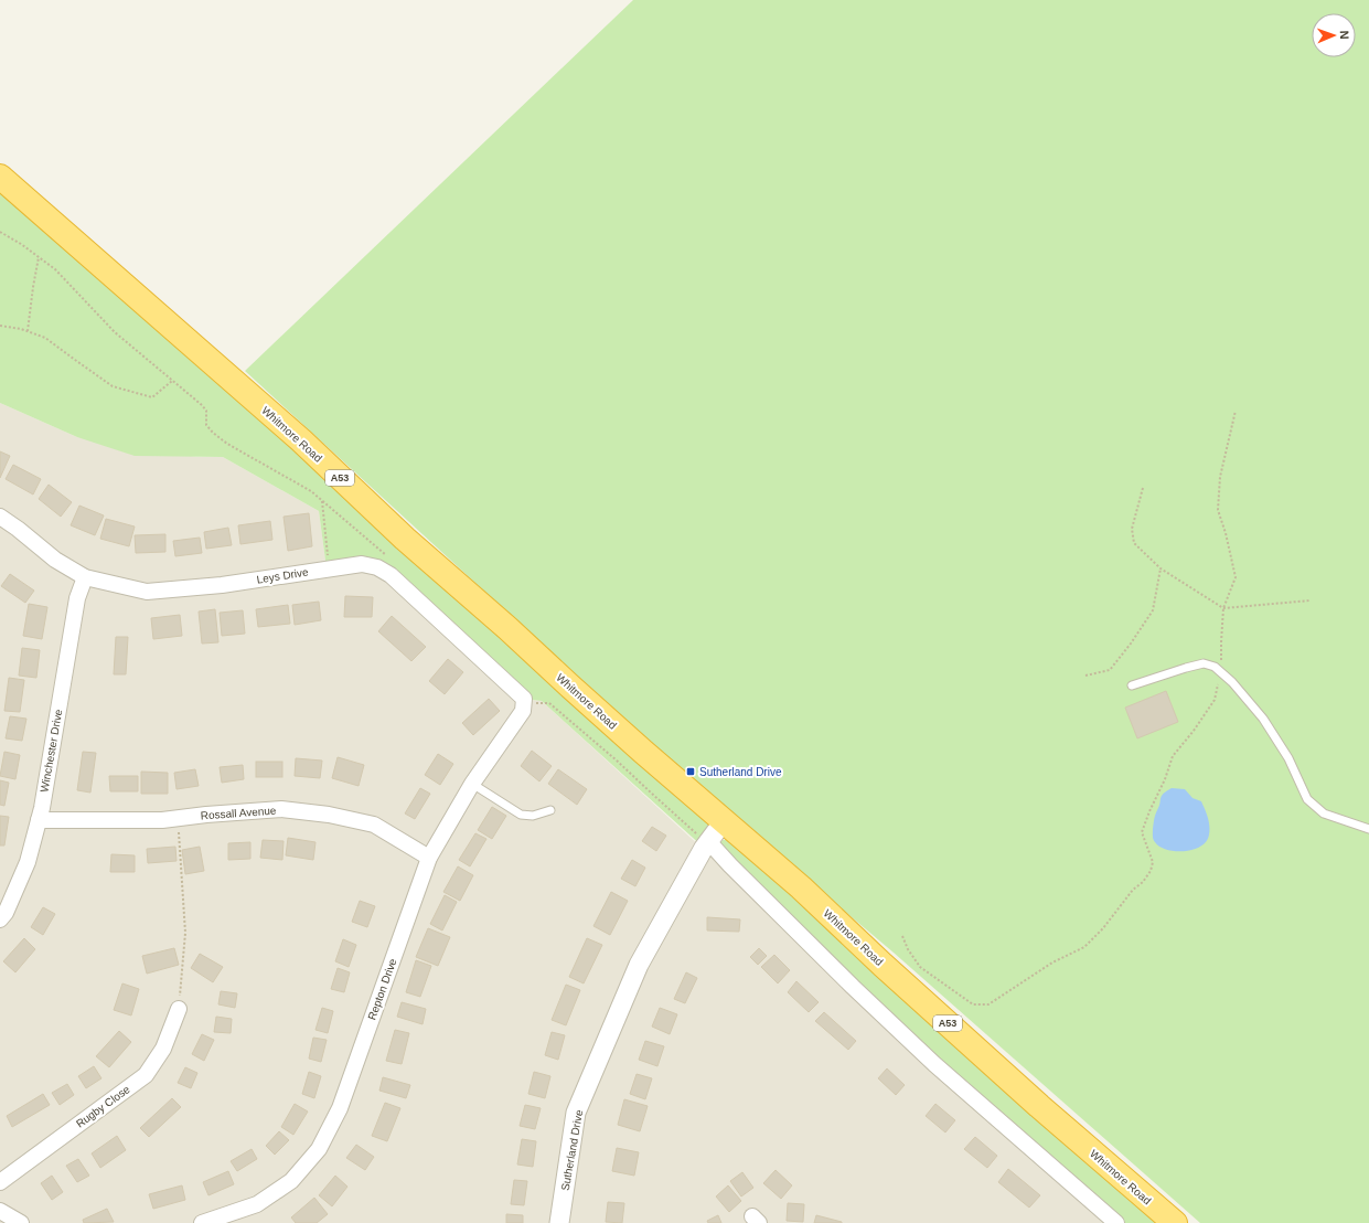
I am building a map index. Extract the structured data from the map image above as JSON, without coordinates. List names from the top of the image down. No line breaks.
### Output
{"streets":{"highway":["Whitmore Road","A53"],"street":["Leys Drive","Winchester Drive","Rossall Avenue","Repton Drive","Rugby Close","Sutherland Drive"]},"crossings":[["Whitmore Road","Sutherland Drive"],["Leys Drive","Winchester Drive"],["Leys Drive","Repton Drive"],["Winchester Drive","Rossall Avenue"],["Rossall Avenue","Repton Drive"]],"places":{"transit":["Sutherland Drive"]},"north":"right"}
